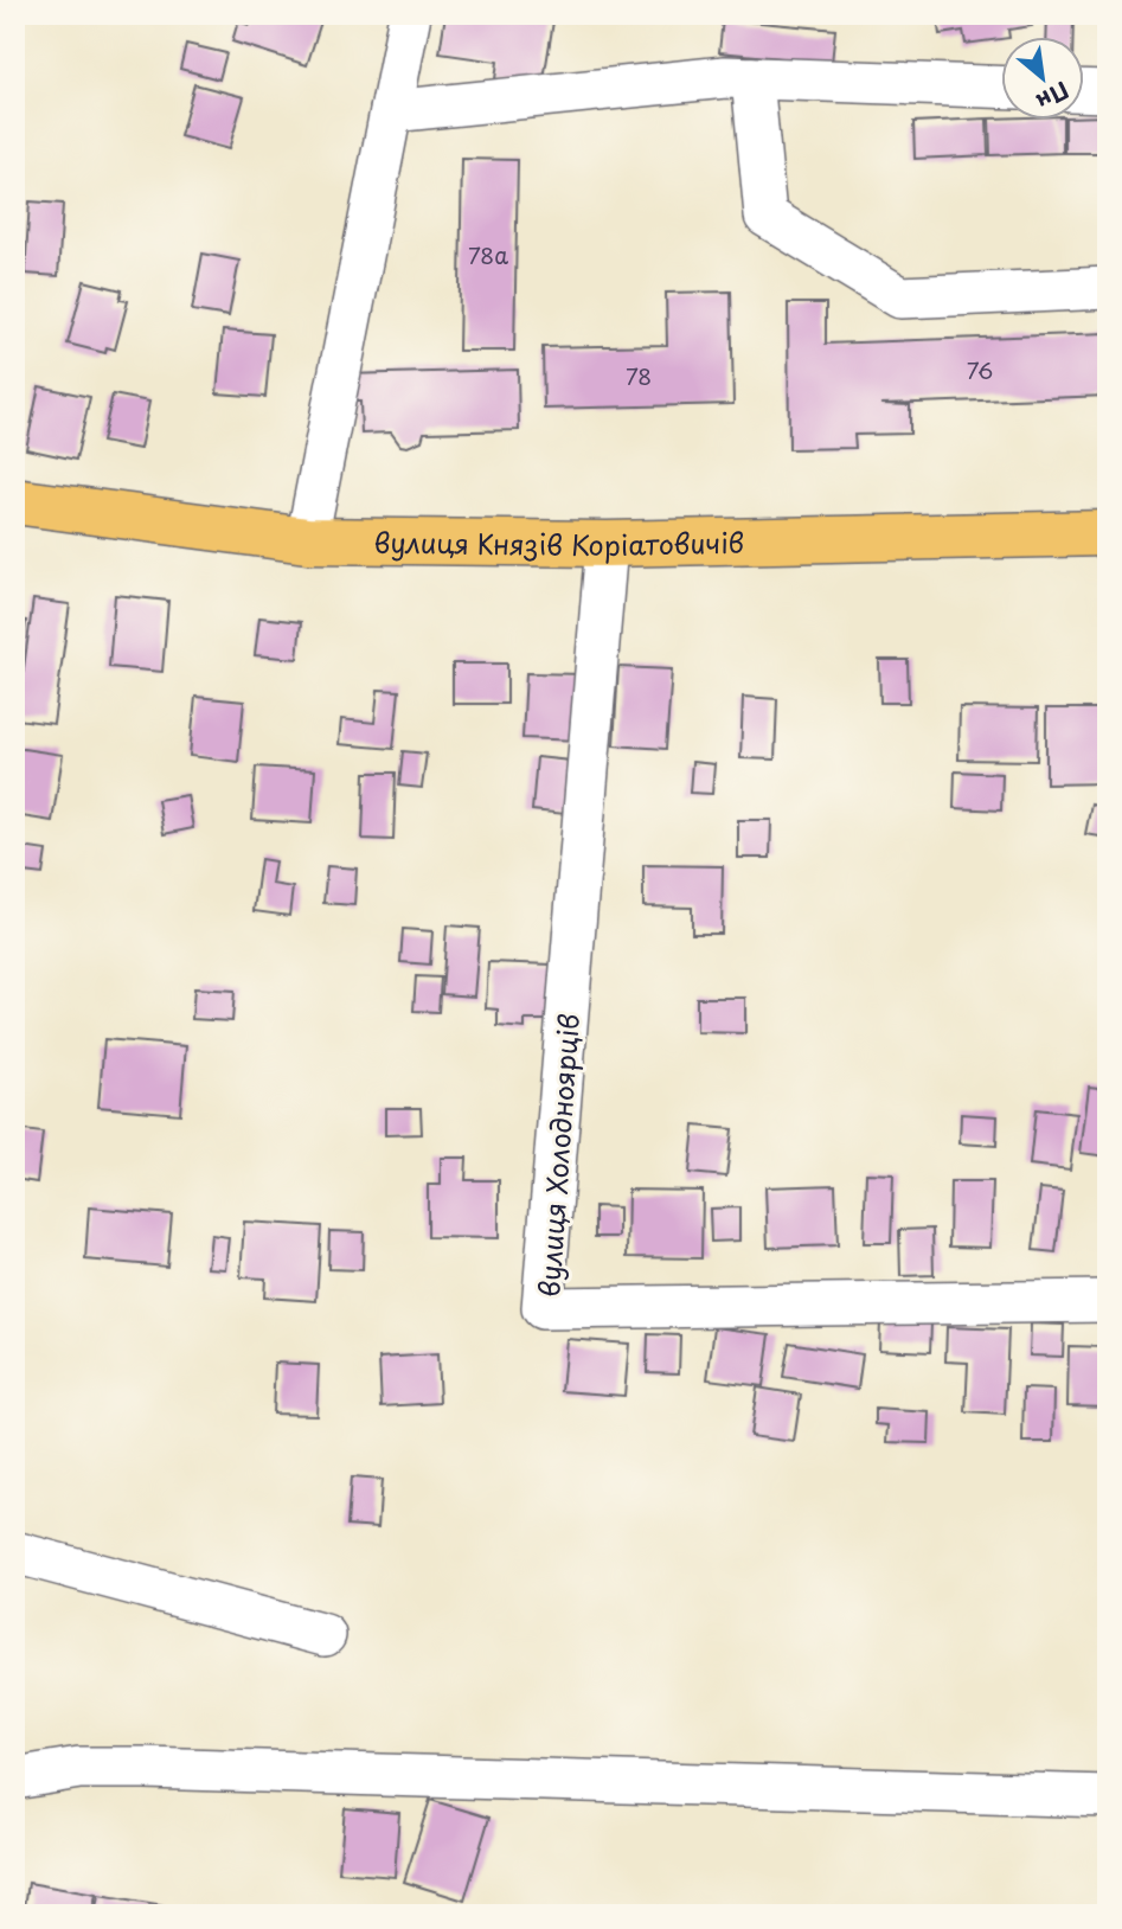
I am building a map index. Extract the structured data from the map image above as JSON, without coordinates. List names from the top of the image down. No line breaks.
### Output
{"streets":{"main road":["вулиця Князів Коріатовичів"],"street":["вулиця Холодноярців"]},"crossings":[["вулиця Князів Коріатовичів","вулиця Холодноярців"]],"house_numbers":["78а","76","78"],"north":"bottom right"}
